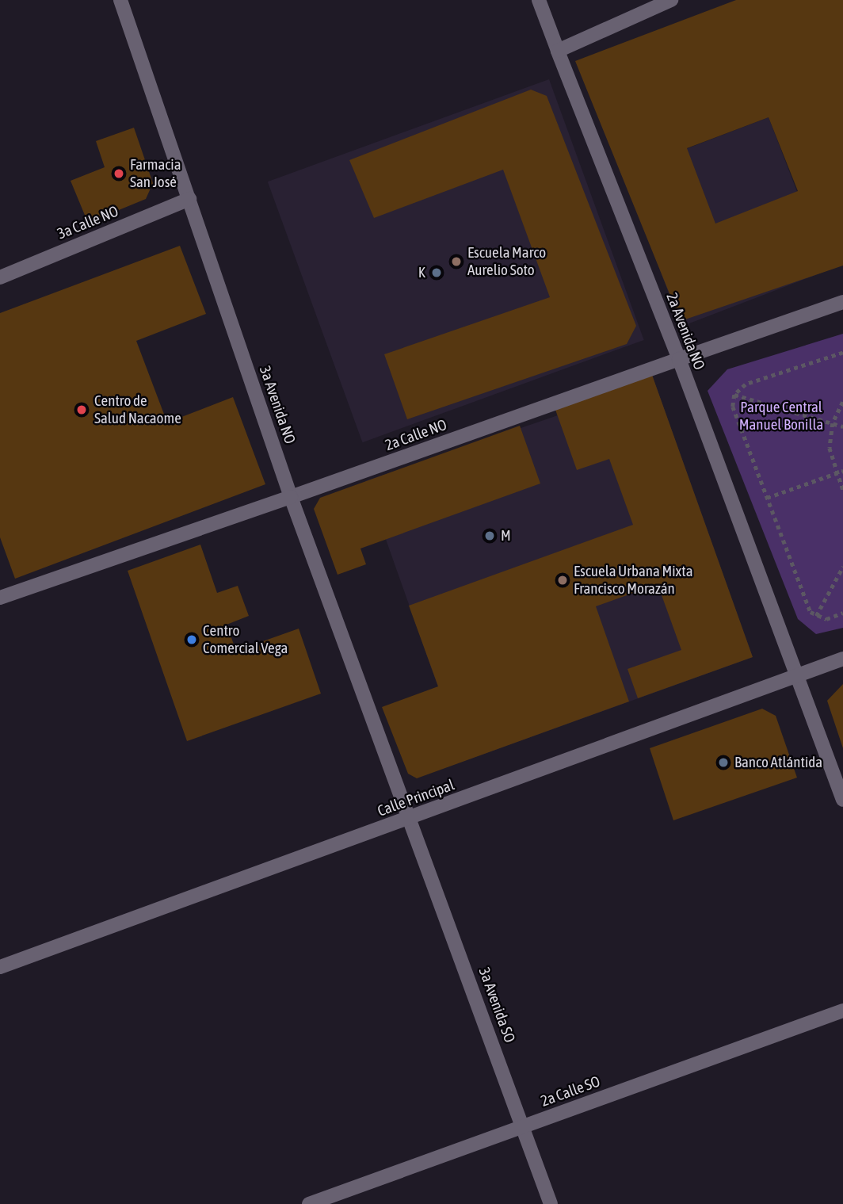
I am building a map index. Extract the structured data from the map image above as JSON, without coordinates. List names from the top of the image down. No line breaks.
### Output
{"streets":{"street":["3a Calle NO","2a Avenida NO","3a Avenida NO","2a Calle NO","Calle Principal","3a Avenida SO","2a Calle SO"]},"crossings":[["3a Calle NO","3a Avenida NO"],["2a Avenida NO","2a Calle NO"],["2a Avenida NO","Calle Principal"],["3a Avenida NO","2a Calle NO"],["3a Avenida NO","Calle Principal"],["3a Avenida NO","3a Avenida SO"],["Calle Principal","3a Avenida SO"],["3a Avenida SO","2a Calle SO"]],"parks":["Parque Central Manuel Bonilla"],"places":["Farmacia San José","Escuela Marco Aurelio Soto","K","Centro de Salud Nacaome","M","Escuela Urbana Mixta Francisco Morazán","Centro Comercial Vega","Banco Atlántida"]}
